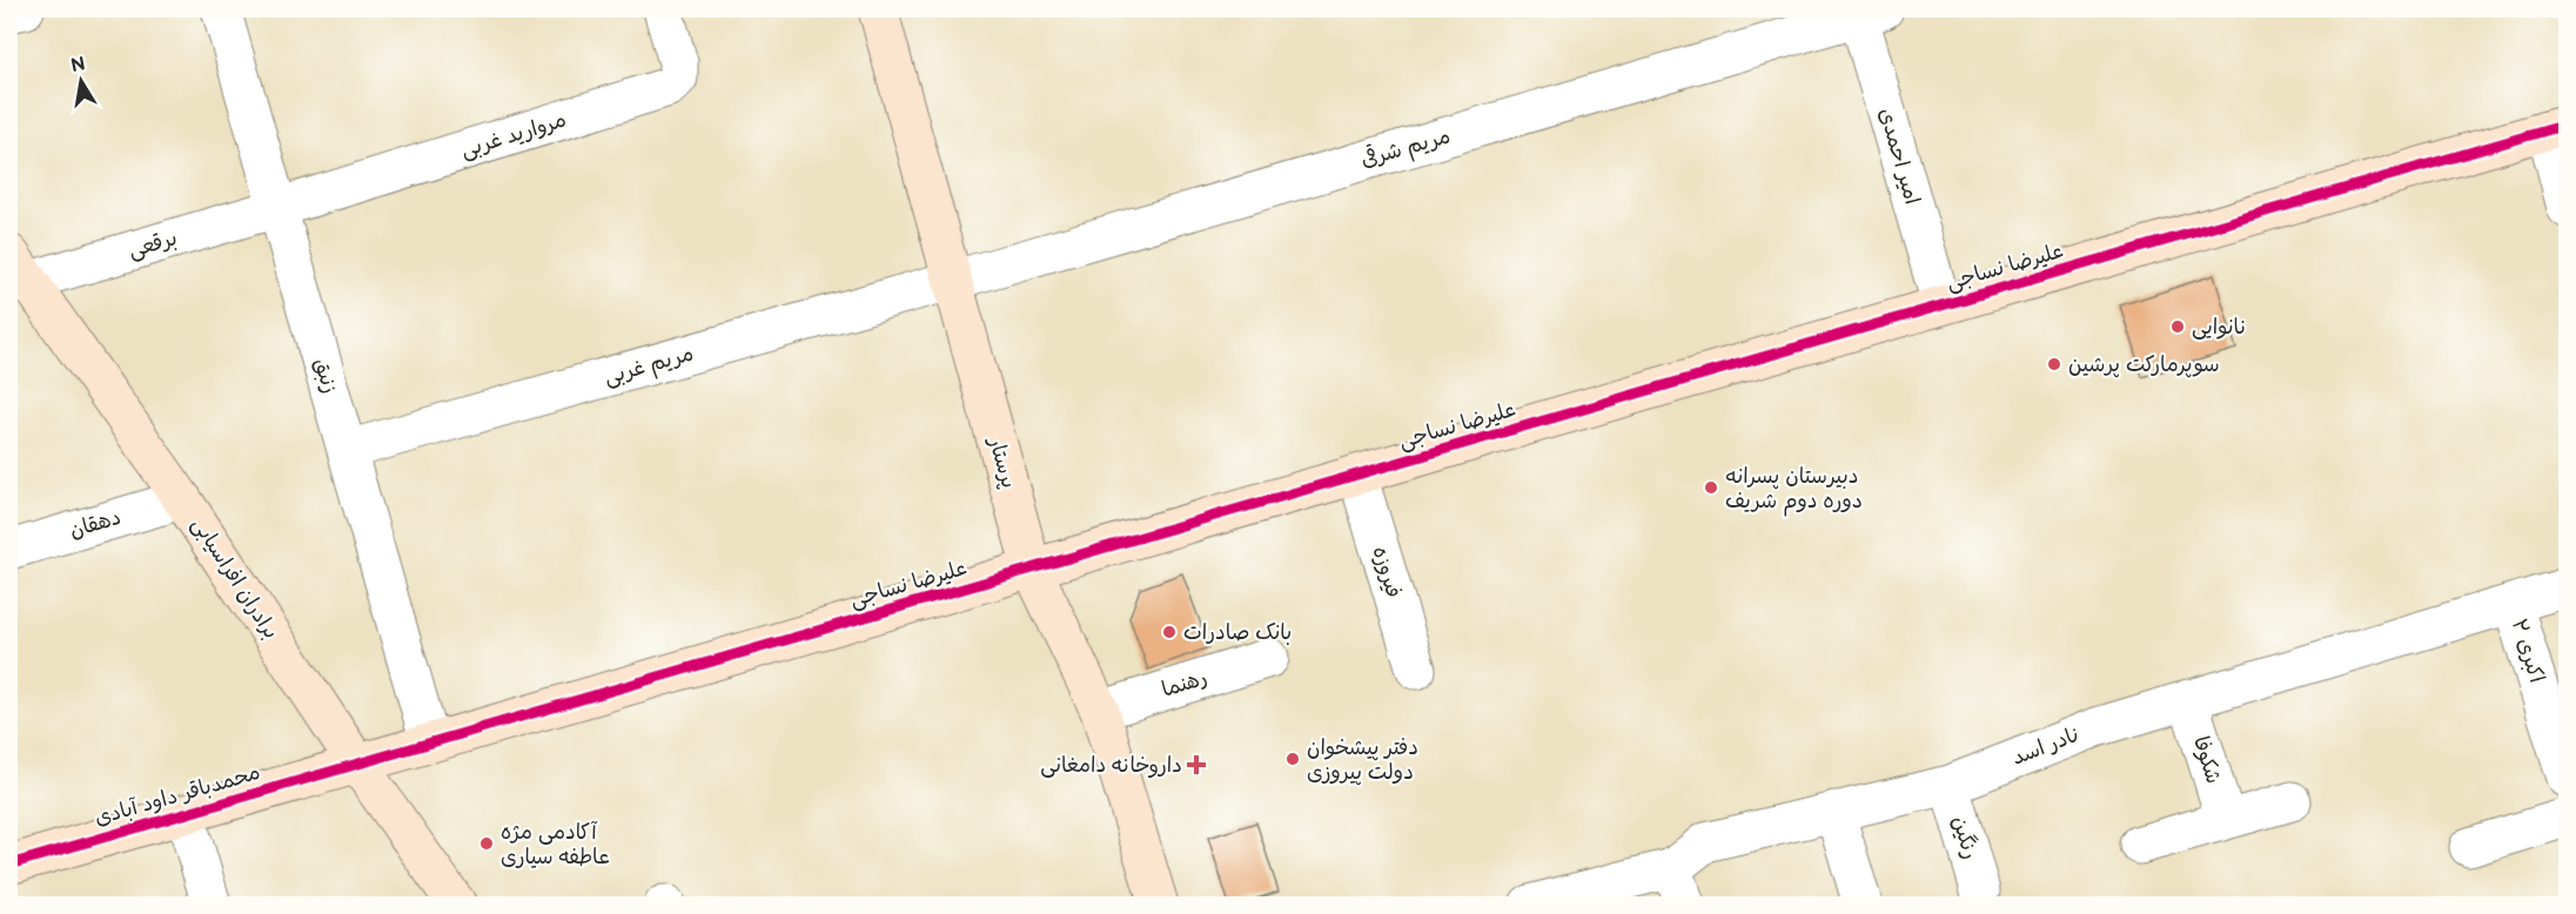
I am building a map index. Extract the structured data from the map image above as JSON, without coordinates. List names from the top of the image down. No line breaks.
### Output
{"streets":{"street":["مروارید غربی","مریم شرقی","امیر احمدی","برقعی","علیرضا نساجی","مریم غربی","زنبق","پرستار","دهقان","فیروزه","برادران افراسیابی","اکبری ۲","رهنما","نادر اسد","شکوفا","محمدباقر داود آبادی","رنگین"]},"crossings":[["مروارید غربی","برقعی"],["مروارید غربی","زنبق"],["مریم شرقی","امیر احمدی"],["مریم شرقی","مریم غربی"],["مریم شرقی","پرستار"],["امیر احمدی","علیرضا نساجی"],["برقعی","زنبق"],["برقعی","برادران افراسیابی"],["علیرضا نساجی","زنبق"],["علیرضا نساجی","پرستار"],["علیرضا نساجی","فیروزه"],["علیرضا نساجی","برادران افراسیابی"],["علیرضا نساجی","محمدباقر داود آبادی"],["مریم غربی","زنبق"],["مریم غربی","پرستار"],["پرستار","رهنما"],["دهقان","برادران افراسیابی"],["برادران افراسیابی","محمدباقر داود آبادی"],["اکبری ۲","نادر اسد"],["نادر اسد","شکوفا"],["نادر اسد","رنگین"]],"places":{"other":["نانوایی","سوپرمارکت پرشین","دبیرستان پسرانه دوره دوم شریف","بانک صادرات","دفتر پیشخوان دولت پیروزی","آکادمی مژه عاطفه سیاری"],"health":["داروخانه دامغانی"]},"north":"top"}
